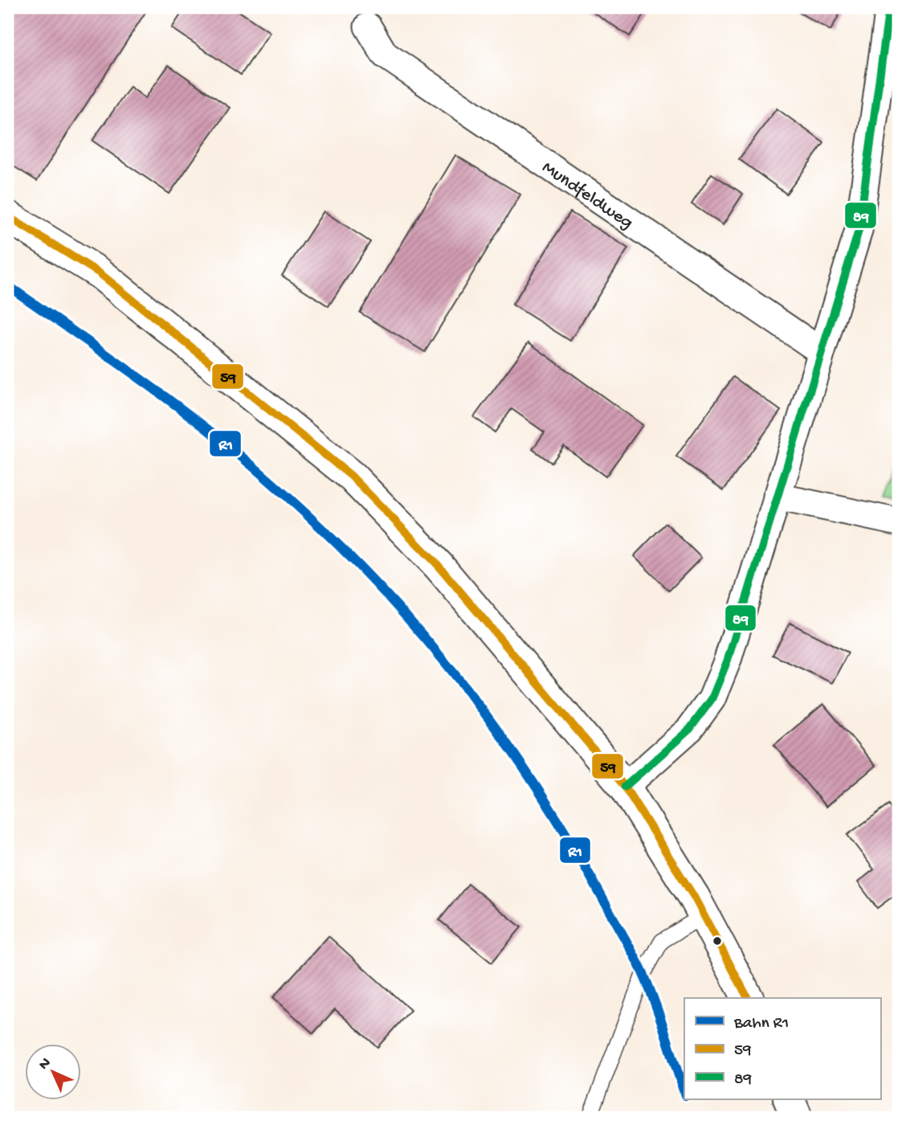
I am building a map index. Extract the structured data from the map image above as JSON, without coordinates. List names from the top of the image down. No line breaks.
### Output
{"streets":{"street":["Mundfeldweg"]},"lines":["transit line 89","transit line 59","rail line R1"],"legend":["Bahn R1","59","89"],"north":"top left"}
